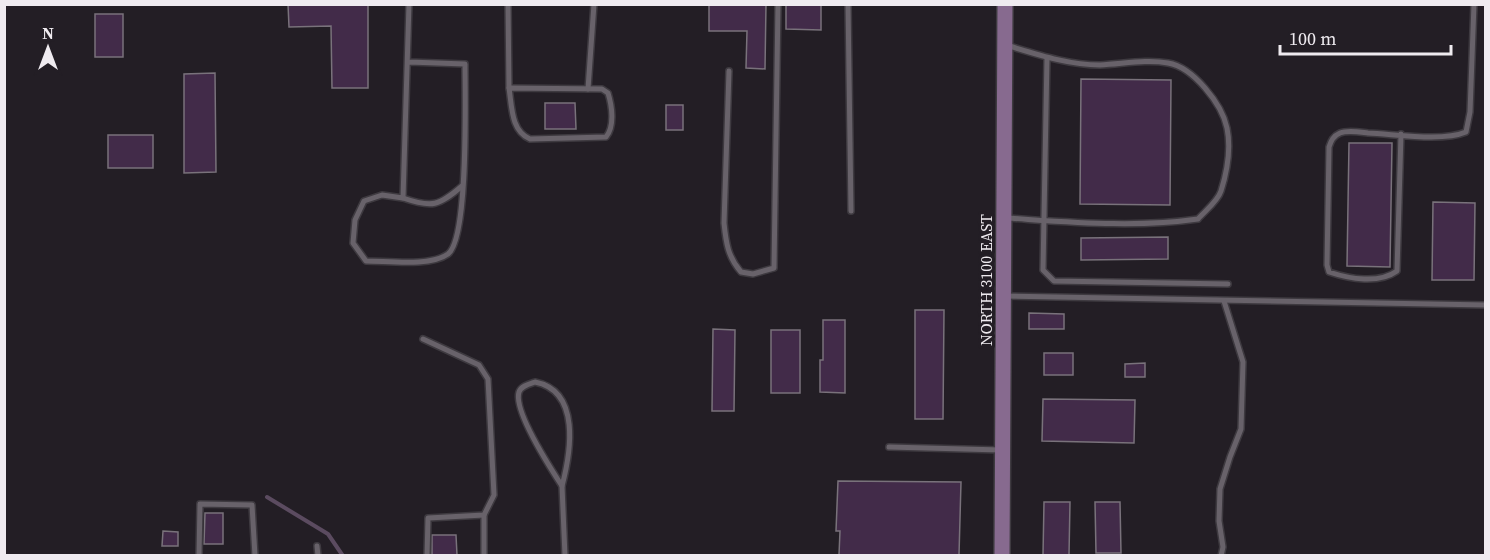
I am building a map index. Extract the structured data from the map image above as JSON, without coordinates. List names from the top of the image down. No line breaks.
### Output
{"streets":{"main road":["NORTH 3100 EAST"]},"scale_bar":"100 m","north":"top"}
